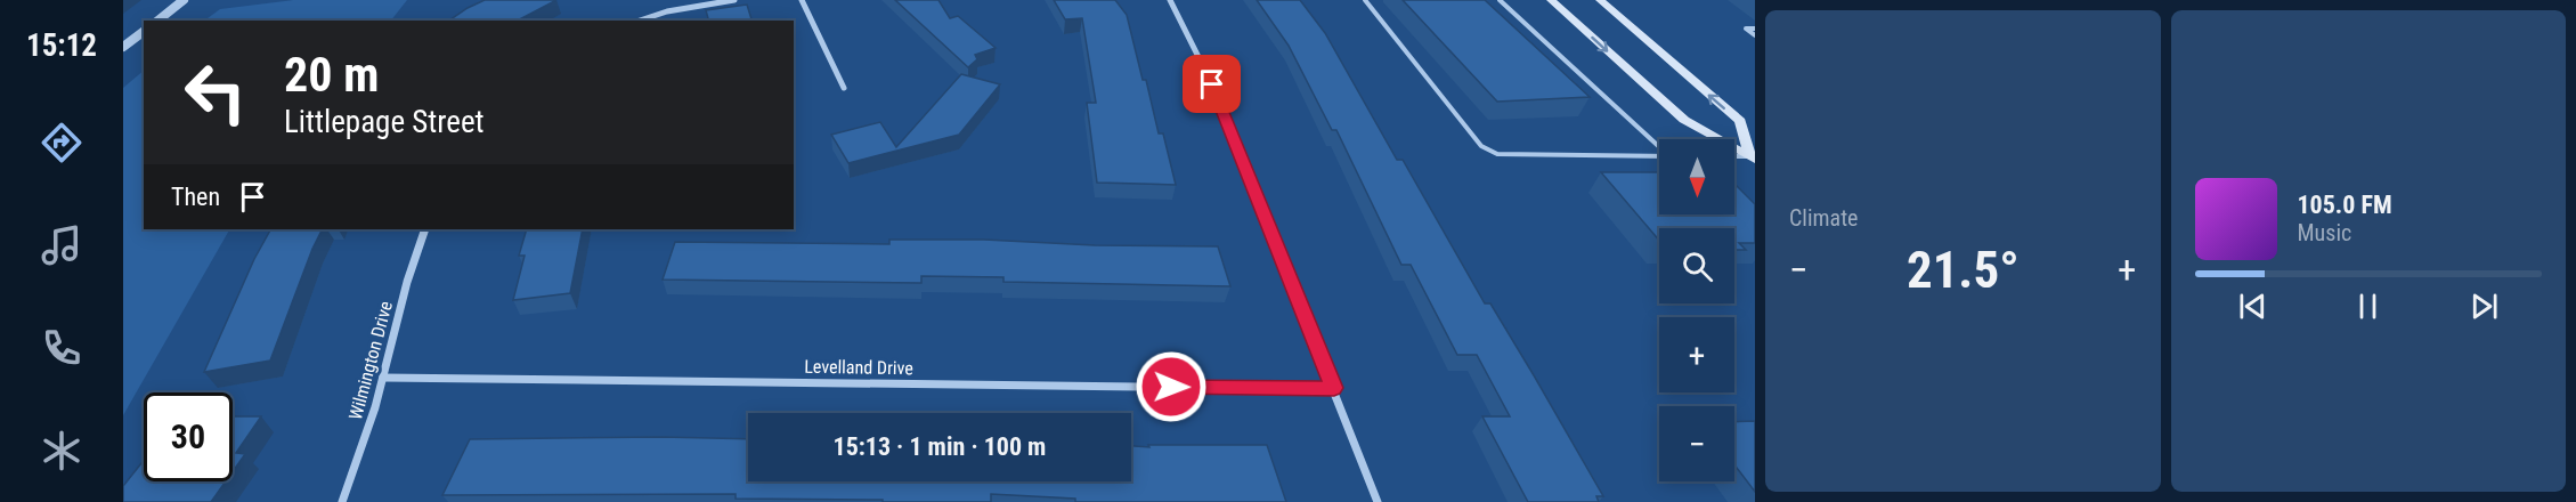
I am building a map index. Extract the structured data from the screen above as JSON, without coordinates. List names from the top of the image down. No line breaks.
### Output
{"streets":{"street":["Wilmington Drive","Levelland Drive"]},"crossings":[["Wilmington Drive","Levelland Drive"]],"north":"bottom","page":{"tabs":"15:12","tile":"Climate","turn":["20 m","Littlepage Street"],"map_buttons":["+","−"],"then":"Then","song":["105.0 FM","Music"],"heat":["−","21.5°","+"],"limit":"30","trip":"15:13 · 1 min · 100 m"}}
